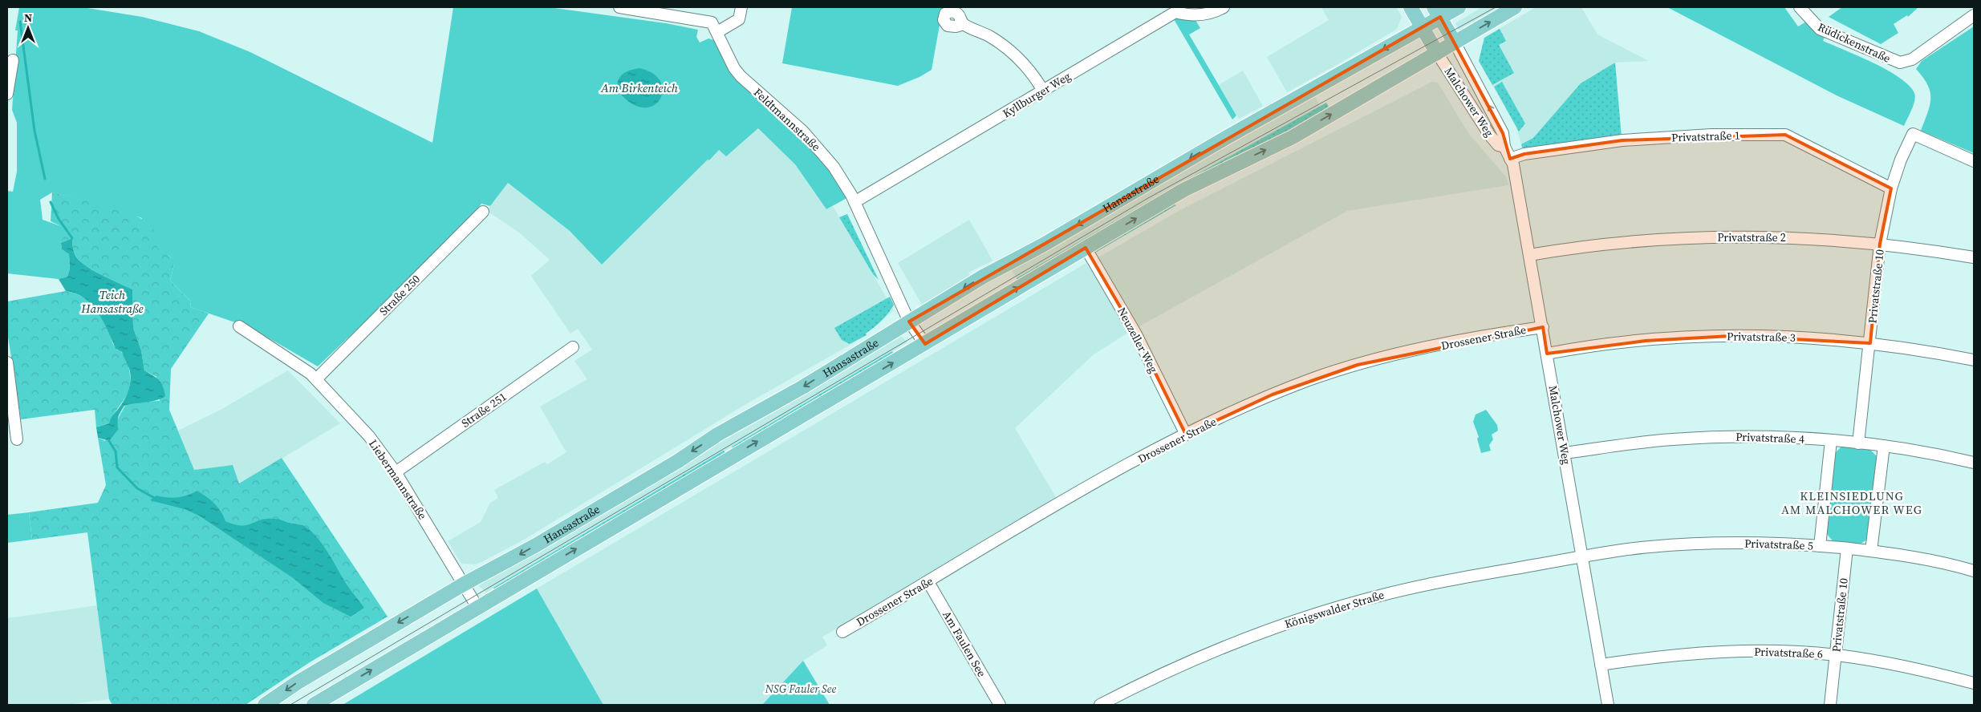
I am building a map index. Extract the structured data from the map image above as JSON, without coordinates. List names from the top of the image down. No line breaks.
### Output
{"streets":{"main road":["Hansastraße"],"street":["Rüdickenstraße","Kyllburger Weg","Malchower Weg","Feldtmannstraße","Privatstraße 1","Privatstraße 2","Privatstraße 10","Straße 250","Privatstraße 3","Drossener Straße","Neuzeller Weg","Straße 251","Privatstraße 4","Liebermannstraße","Privatstraße 5","Königswalder Straße","Am Faulen See","Privatstraße 6"]},"crossings":[["Kyllburger Weg","Feldtmannstraße"],["Malchower Weg","Privatstraße 1"],["Malchower Weg","Privatstraße 2"],["Malchower Weg","Privatstraße 3"],["Malchower Weg","Drossener Straße"],["Malchower Weg","Privatstraße 4"],["Malchower Weg","Privatstraße 5"],["Malchower Weg","Königswalder Straße"],["Malchower Weg","Privatstraße 6"],["Feldtmannstraße","Hansastraße"],["Privatstraße 1","Privatstraße 10"],["Hansastraße","Liebermannstraße"],["Privatstraße 2","Privatstraße 10"],["Privatstraße 10","Privatstraße 3"],["Privatstraße 10","Privatstraße 4"],["Privatstraße 10","Privatstraße 5"],["Privatstraße 10","Privatstraße 6"],["Straße 250","Liebermannstraße"],["Drossener Straße","Neuzeller Weg"],["Drossener Straße","Am Faulen See"],["Straße 251","Liebermannstraße"],["Privatstraße 5","Königswalder Straße"]],"districts":["KLEINSIEDLUNG AM MALCHOWER WEG"],"water":["Am Birkenteich","Teich Hansastraße"],"parks":["NSG Fauler See"],"north":"top"}
